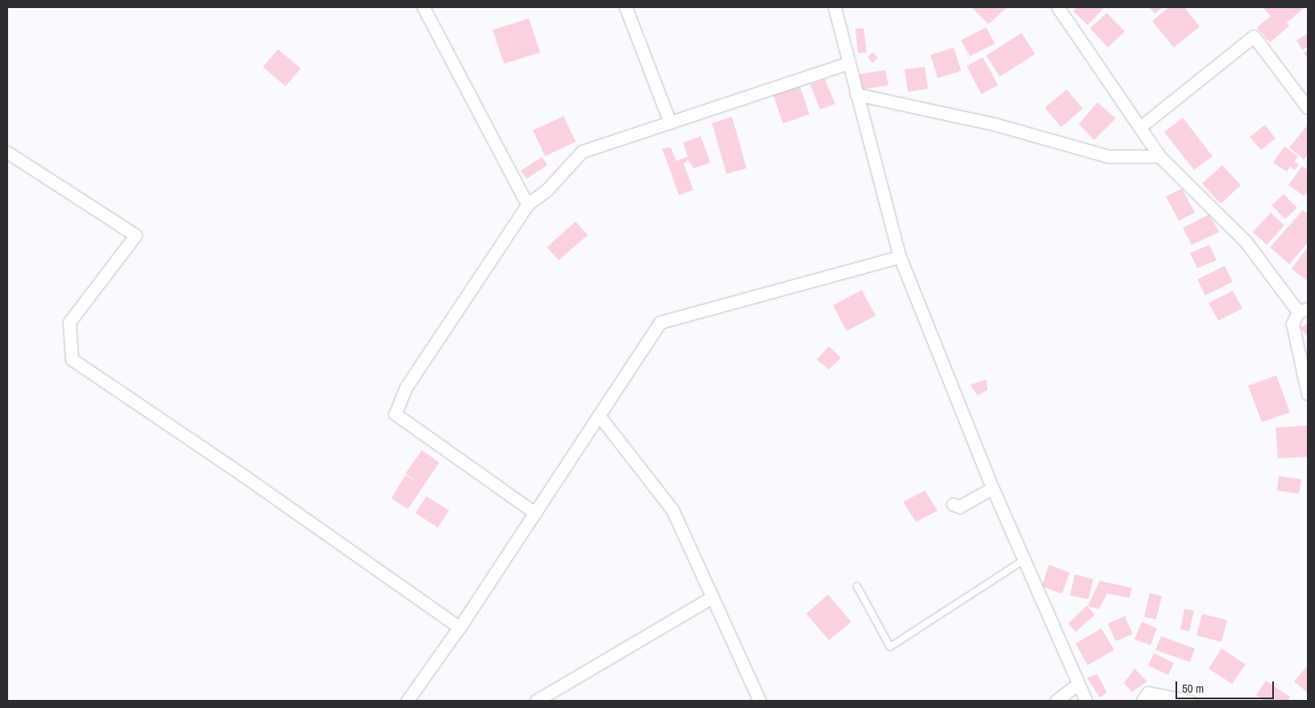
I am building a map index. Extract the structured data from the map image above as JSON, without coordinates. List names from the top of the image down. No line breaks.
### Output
{"scale_bar":"50 m"}
